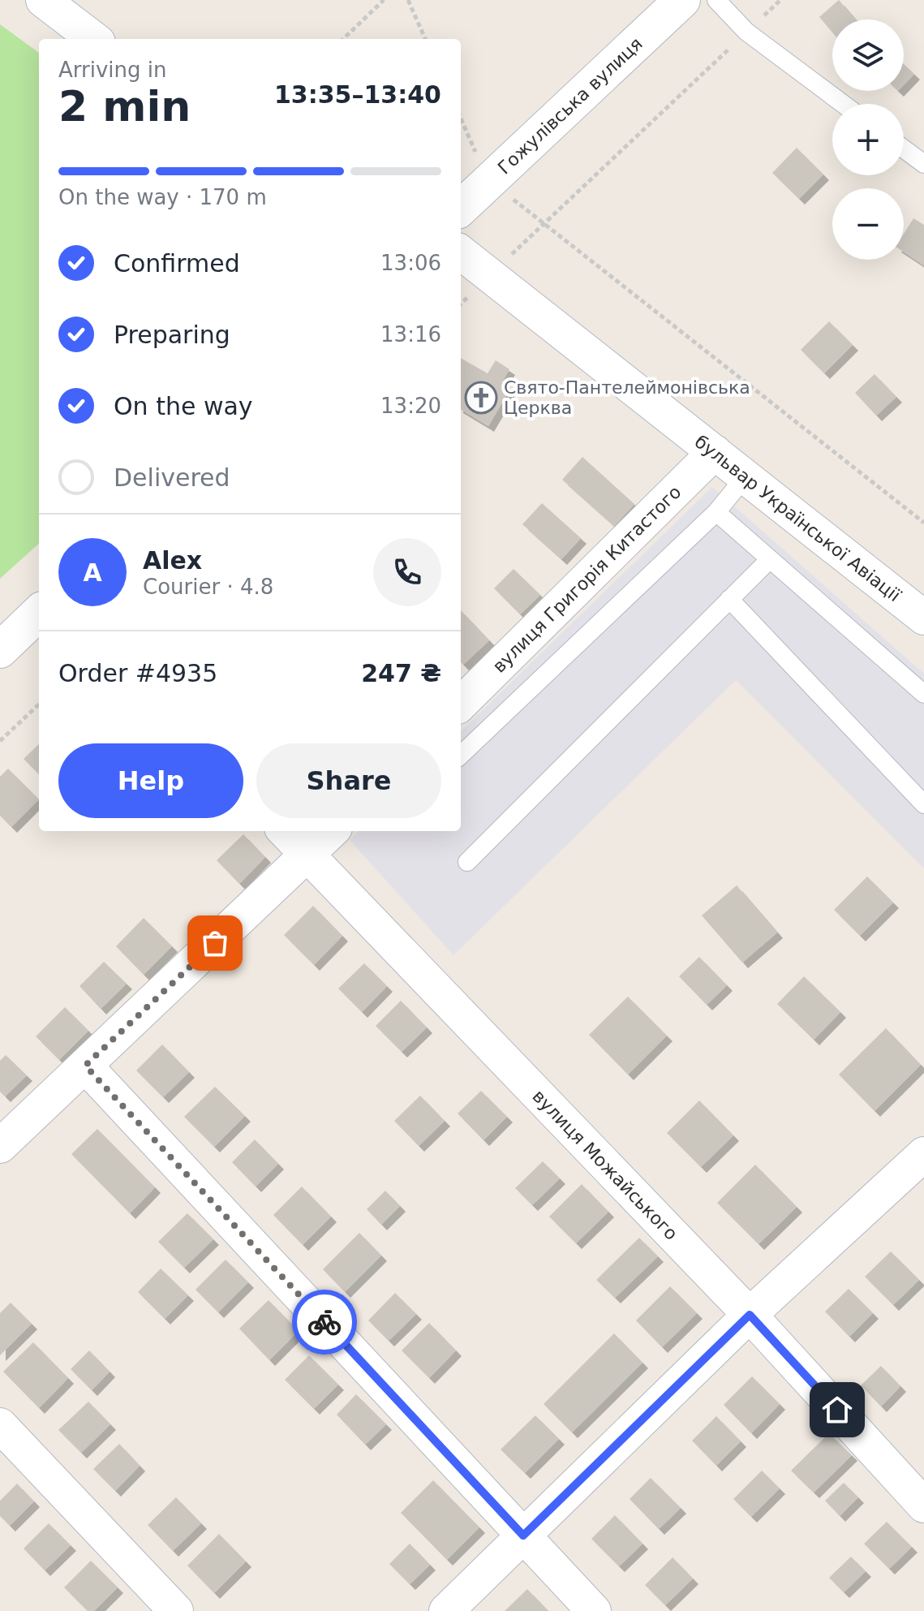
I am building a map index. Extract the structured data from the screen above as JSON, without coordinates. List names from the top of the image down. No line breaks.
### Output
{"streets":{"street":["Гожулівська вулиця","бульвар Української Авіації","вулиця Григорія Китастого","вулиця Можайського"]},"crossings":[["бульвар Української Авіації","вулиця Григорія Китастого"]],"places":{"church":["Свято-Пантелеймонівська Церква"]},"page":{"map_buttons":["+","−"],"heading":["2 min","Arriving in","13:35–13:40"],"panel":["Alex","Courier · 4.8","Order #4935","247 ₴"],"bar":"On the way · 170 m","list":[["Confirmed","13:06"],["Preparing","13:16"],["On the way","13:20"],"Delivered"],"round":"A","buttons":["Help","Share"]}}
